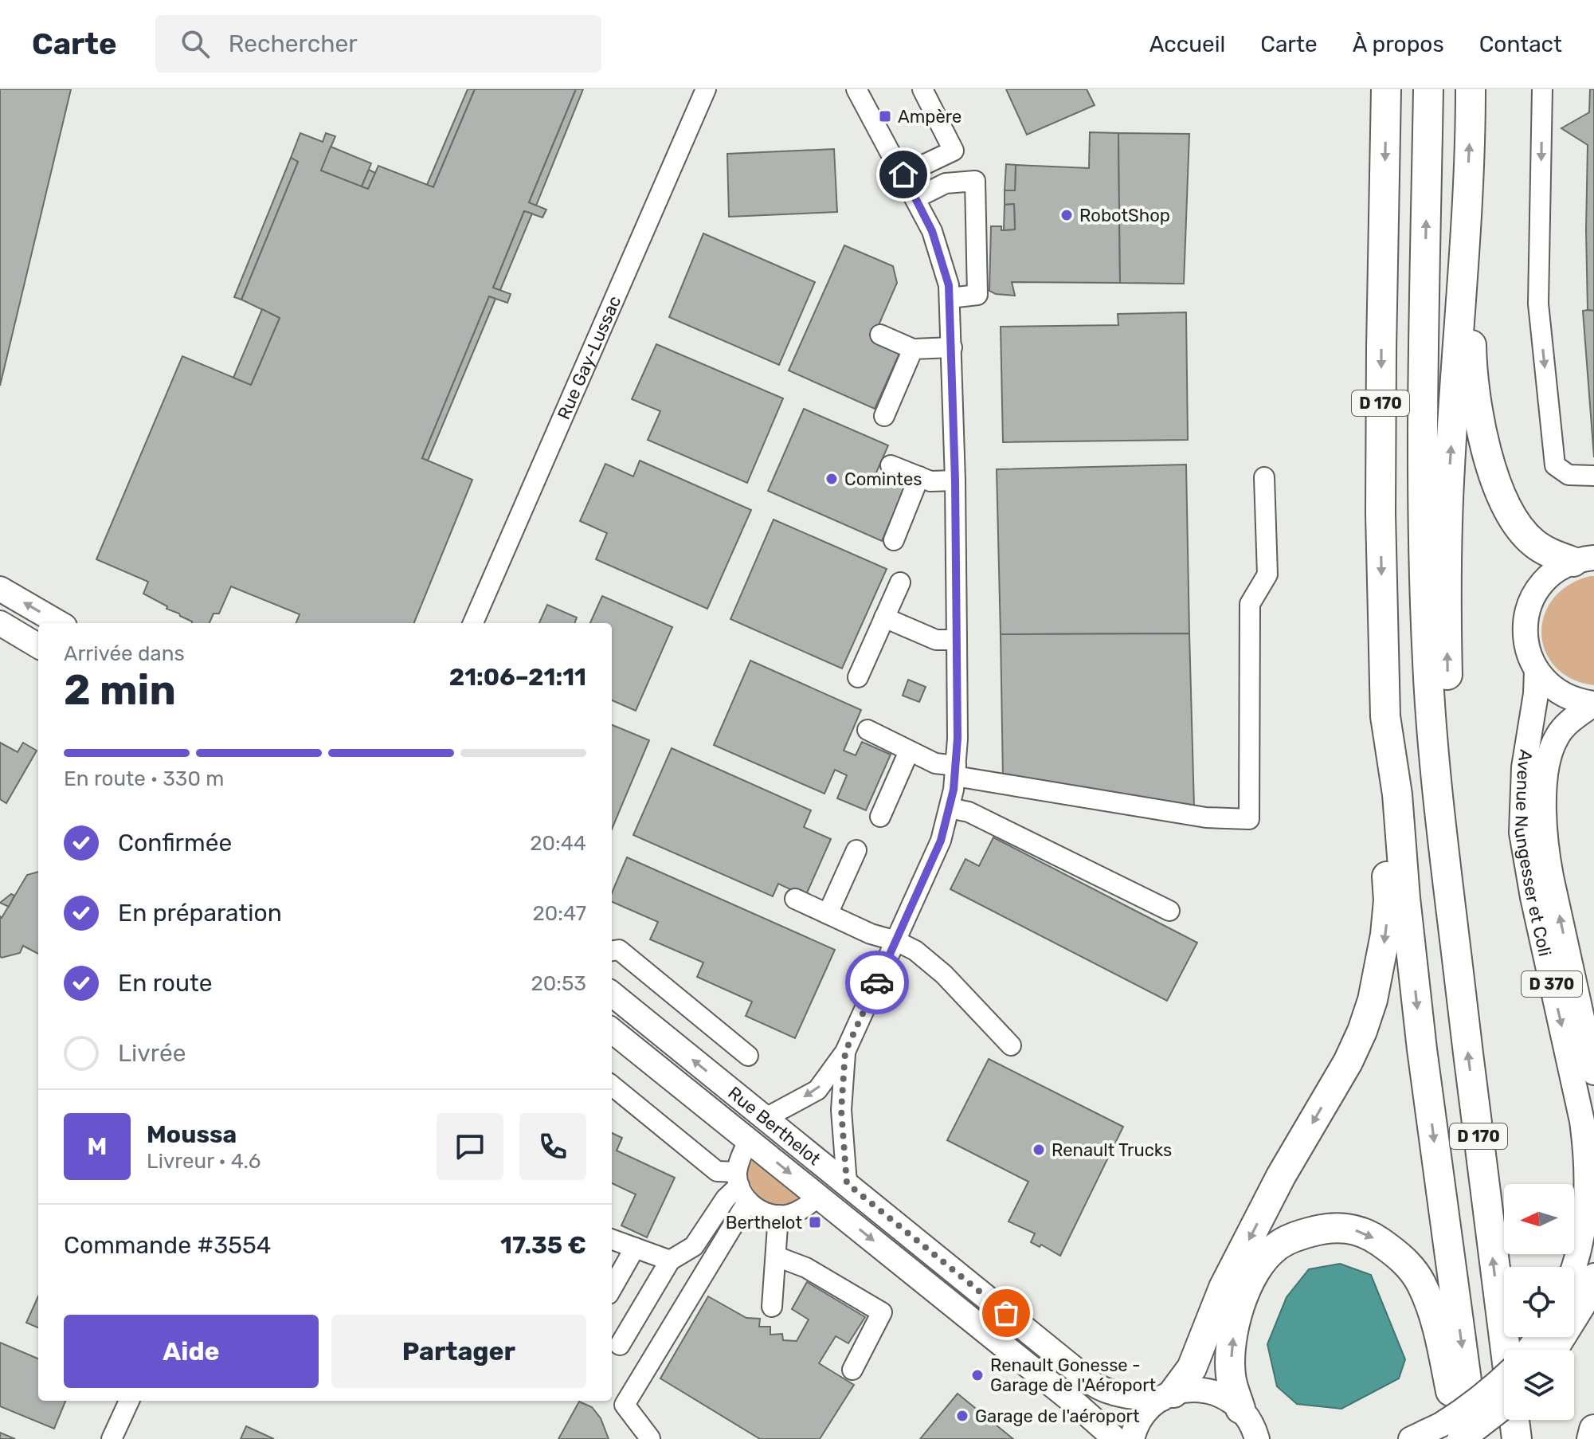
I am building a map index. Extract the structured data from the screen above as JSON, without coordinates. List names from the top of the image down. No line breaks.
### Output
{"streets":{"highway":["D 170"],"main road":["Avenue Nungesser et Coli","D 370","Rue Berthelot"],"street":["Rue Gay-Lussac"]},"places":{"transit":["Ampère","Berthelot"],"other":["RobotShop","Comintes","Renault Trucks","Renault Gonesse - Garage de l'Aéroport","Garage de l'aéroport"]},"north":"left","page":{"header":"Carte","search":"Rechercher","nav":["Accueil","Carte","À propos","Contact"],"heading":["2 min","Arrivée dans","21:06–21:11"],"panel":["Moussa","Livreur · 4.6","Commande #3554","17.35 €"],"bar":"En route · 330 m","list":[["Confirmée","20:44"],["En préparation","20:47"],["En route","20:53"],"Livrée"],"round":"M","buttons":["Aide","Partager"]}}
